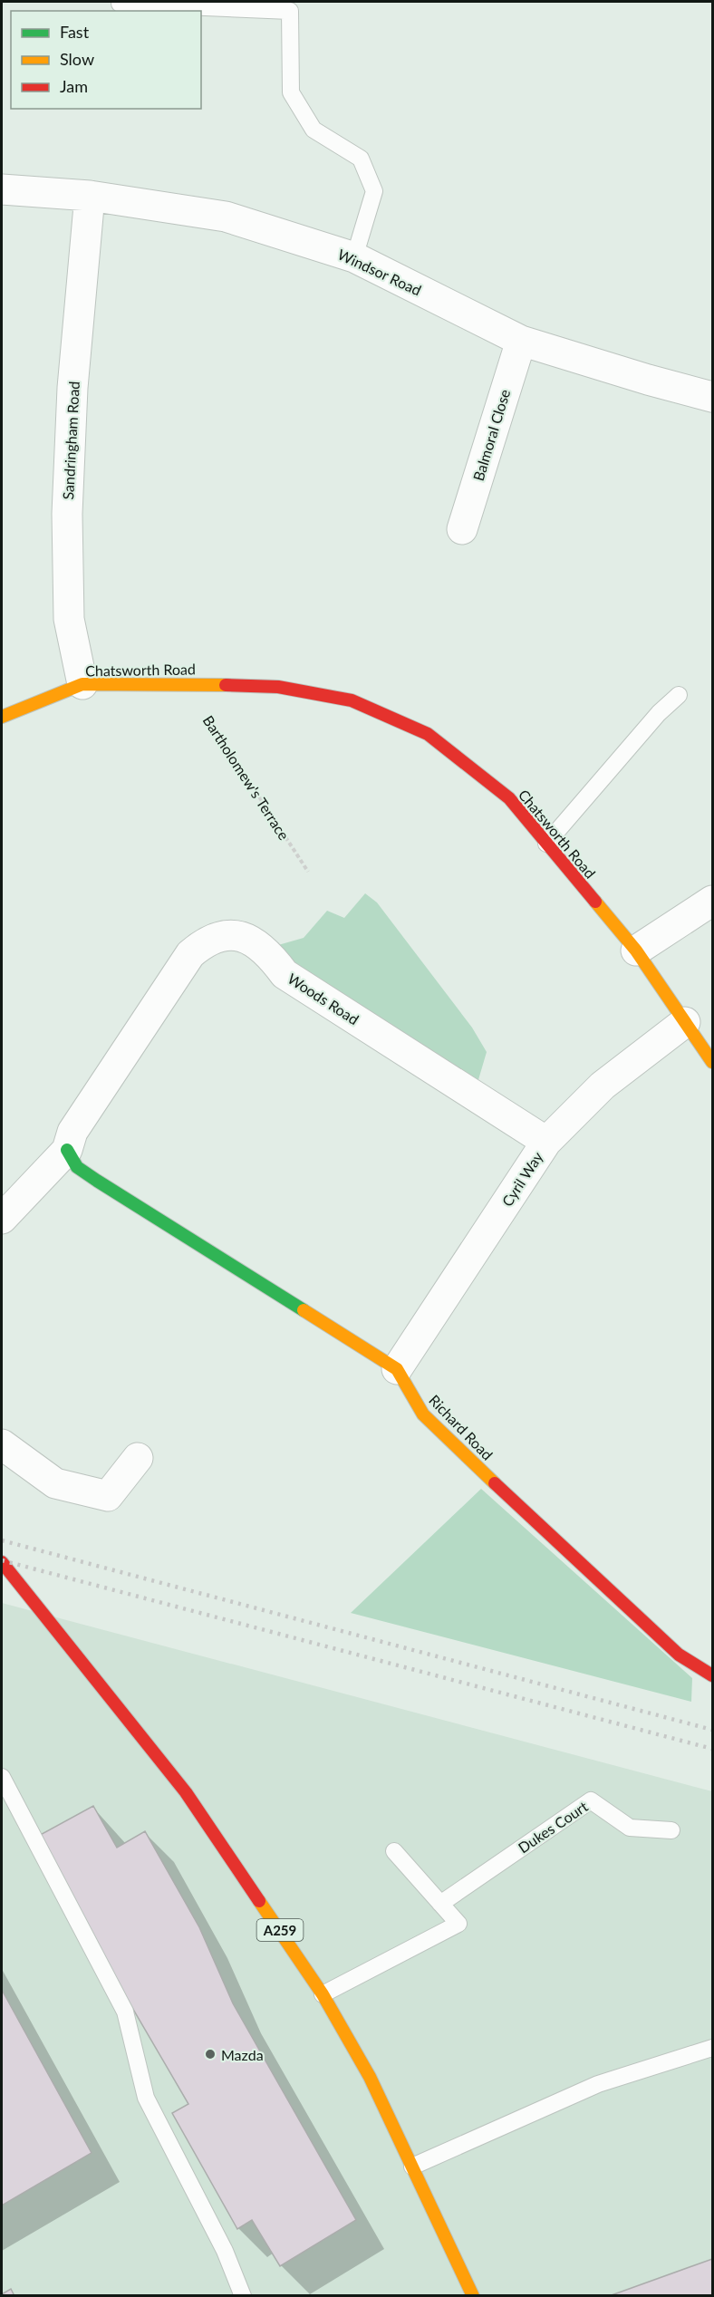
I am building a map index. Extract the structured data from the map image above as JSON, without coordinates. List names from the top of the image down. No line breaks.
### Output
{"streets":{"street":["Windsor Road","Balmoral Close","Sandringham Road","Chatsworth Road","Woods Road","Cyril Way","Richard Road","A259"],"lane":["Dukes Court"],"path":["Bartholomew's Terrace"]},"crossings":[["Windsor Road","Balmoral Close"],["Windsor Road","Sandringham Road"],["Sandringham Road","Chatsworth Road"],["Chatsworth Road","Bartholomew's Terrace"],["Chatsworth Road","Cyril Way"],["Woods Road","Cyril Way"],["Woods Road","Richard Road"],["Cyril Way","Richard Road"]],"places":["Mazda"],"legend":["Fast","Slow","Jam"]}
